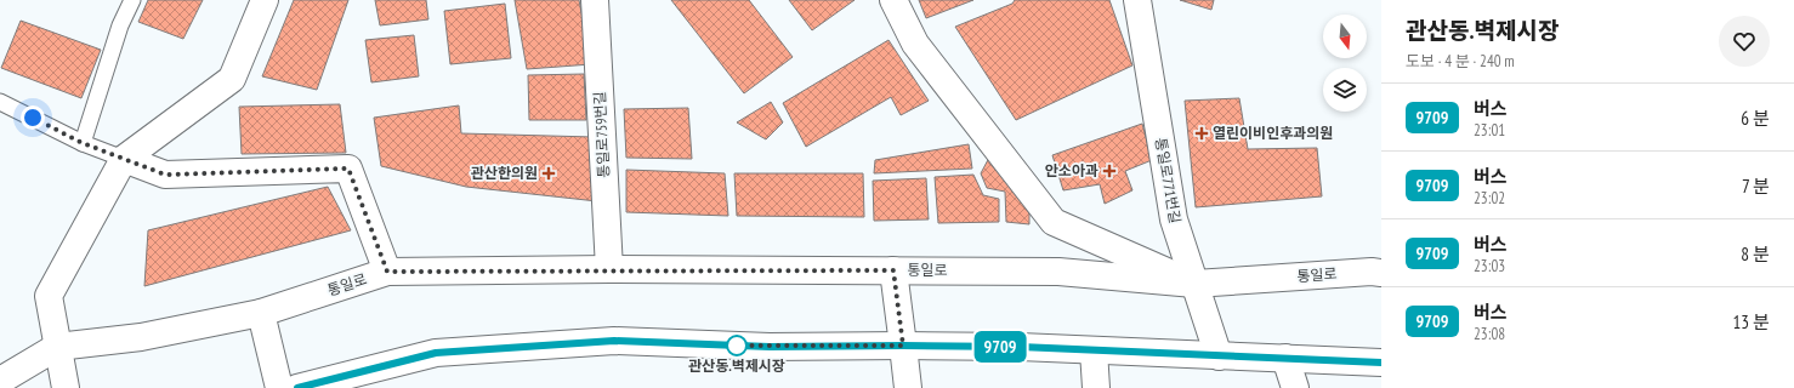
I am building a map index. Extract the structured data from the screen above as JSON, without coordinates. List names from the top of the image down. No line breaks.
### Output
{"streets":{"street":["통일로759번길","통일로771번길","통일로"]},"crossings":[["통일로759번길","통일로"],["통일로771번길","통일로"]],"places":{"health":["열린이비인후과의원","안소아과","관산한의원"],"other":["관산동.벽제시장"]},"lines":["bus line 9709"],"north":"bottom","page":{"on_map":"9709","heading":["관산동.벽제시장","도보 · 4 분 · 240 m"],"list":[{"mark":"9709","name":"버스","note":"23:01","value":"6 분"},{"mark":"9709","name":"버스","note":"23:02","value":"7 분"},{"mark":"9709","name":"버스","note":"23:03","value":"8 분"},{"mark":"9709","name":"버스","note":"23:08","value":"13 분"}]}}
